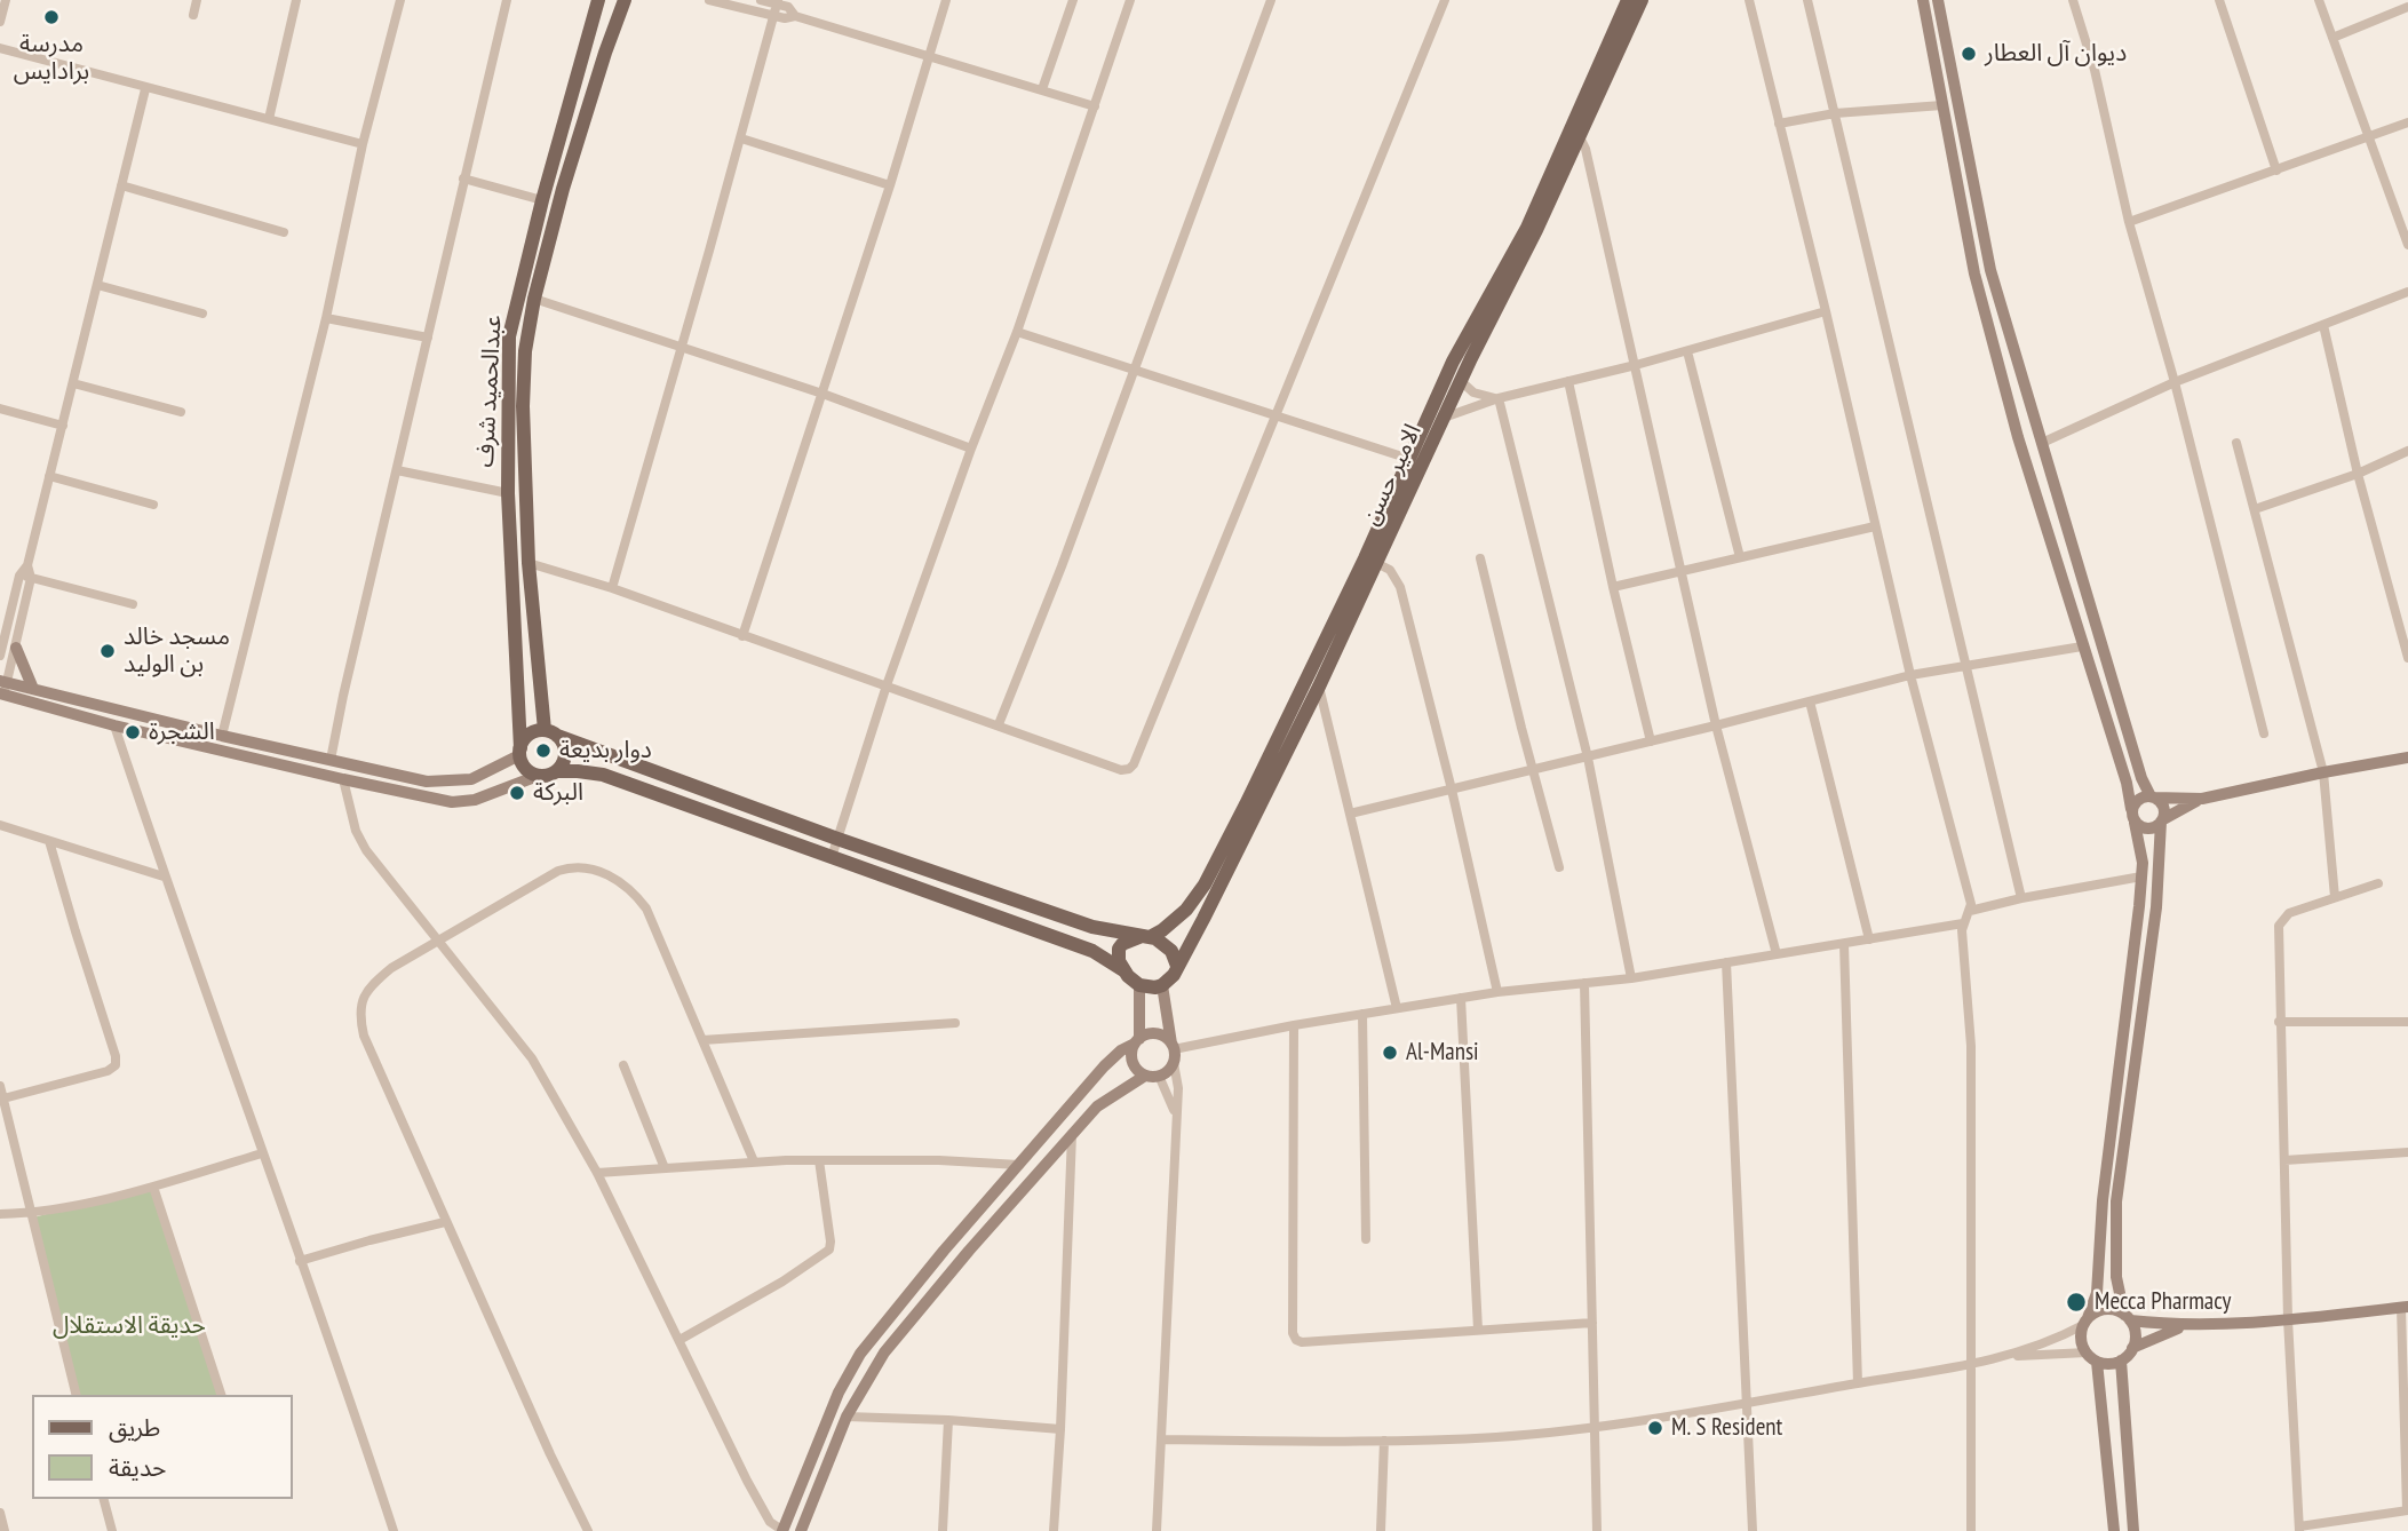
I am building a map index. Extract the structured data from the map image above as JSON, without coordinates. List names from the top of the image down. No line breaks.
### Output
{"streets":{"main road":["عبدالحميد شرف","الامير حسن"]},"parks":["حديقة الاستقلال"],"places":["مدرسة برادايس","ديوان آل العطار","مسجد خالد بن الوليد","الشجرة","دوار بديعة","البركة","Al-Mansi","Mecca Pharmacy","M. S Resident"],"legend":["طريق","حديقة"]}
